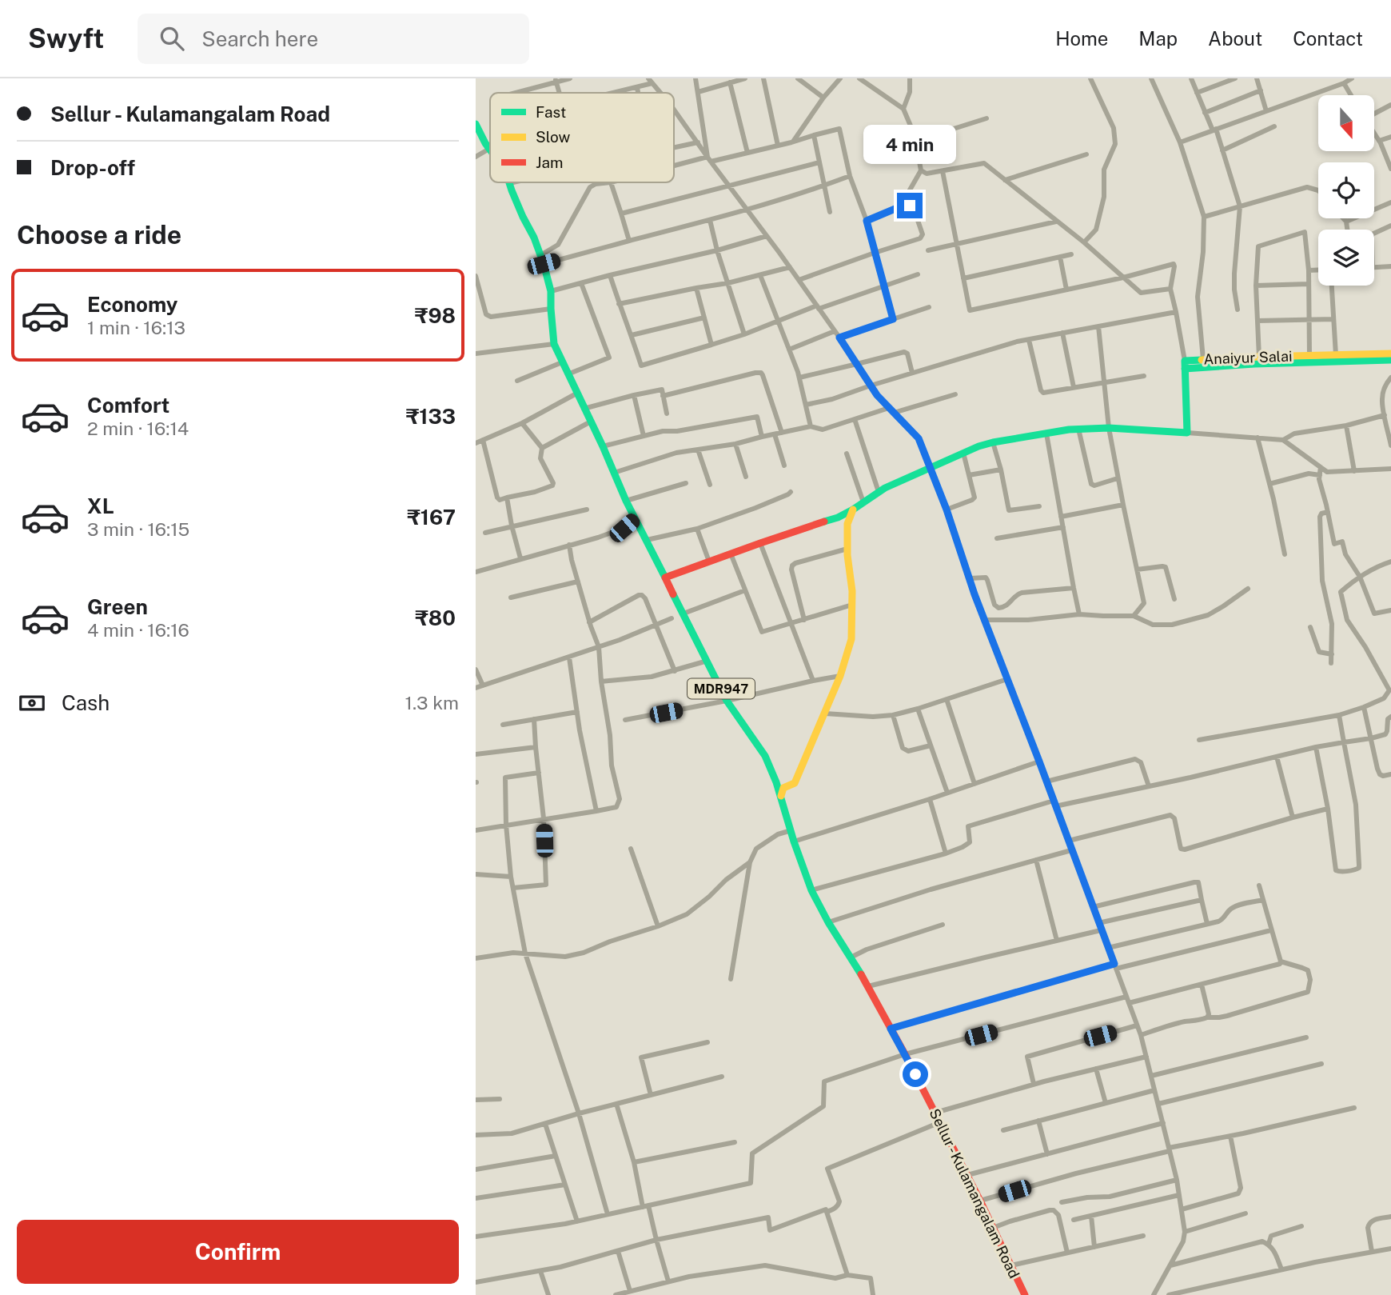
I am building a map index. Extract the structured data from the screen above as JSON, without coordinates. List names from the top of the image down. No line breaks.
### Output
{"streets":{"main road":["Anaiyur Salai","MDR947","Sellur - Kulamangalam Road"]},"legend":["Fast","Slow","Jam"],"north":"bottom","page":{"header":"Swyft","search":"Search here","nav":["Home","Map","About","Contact"],"banner":["Sellur - Kulamangalam Road","Drop-off"],"bubble":"4 min","heading":"Choose a ride","list":[{"name":"Economy","note":"1 min · 16:13","value":"₹98"},{"name":"Comfort","note":"2 min · 16:14","value":"₹133"},{"name":"XL","note":"3 min · 16:15","value":"₹167"},{"name":"Green","note":"4 min · 16:16","value":"₹80"}],"pay":["Cash","1.3 km"],"buttons":"Confirm"}}
